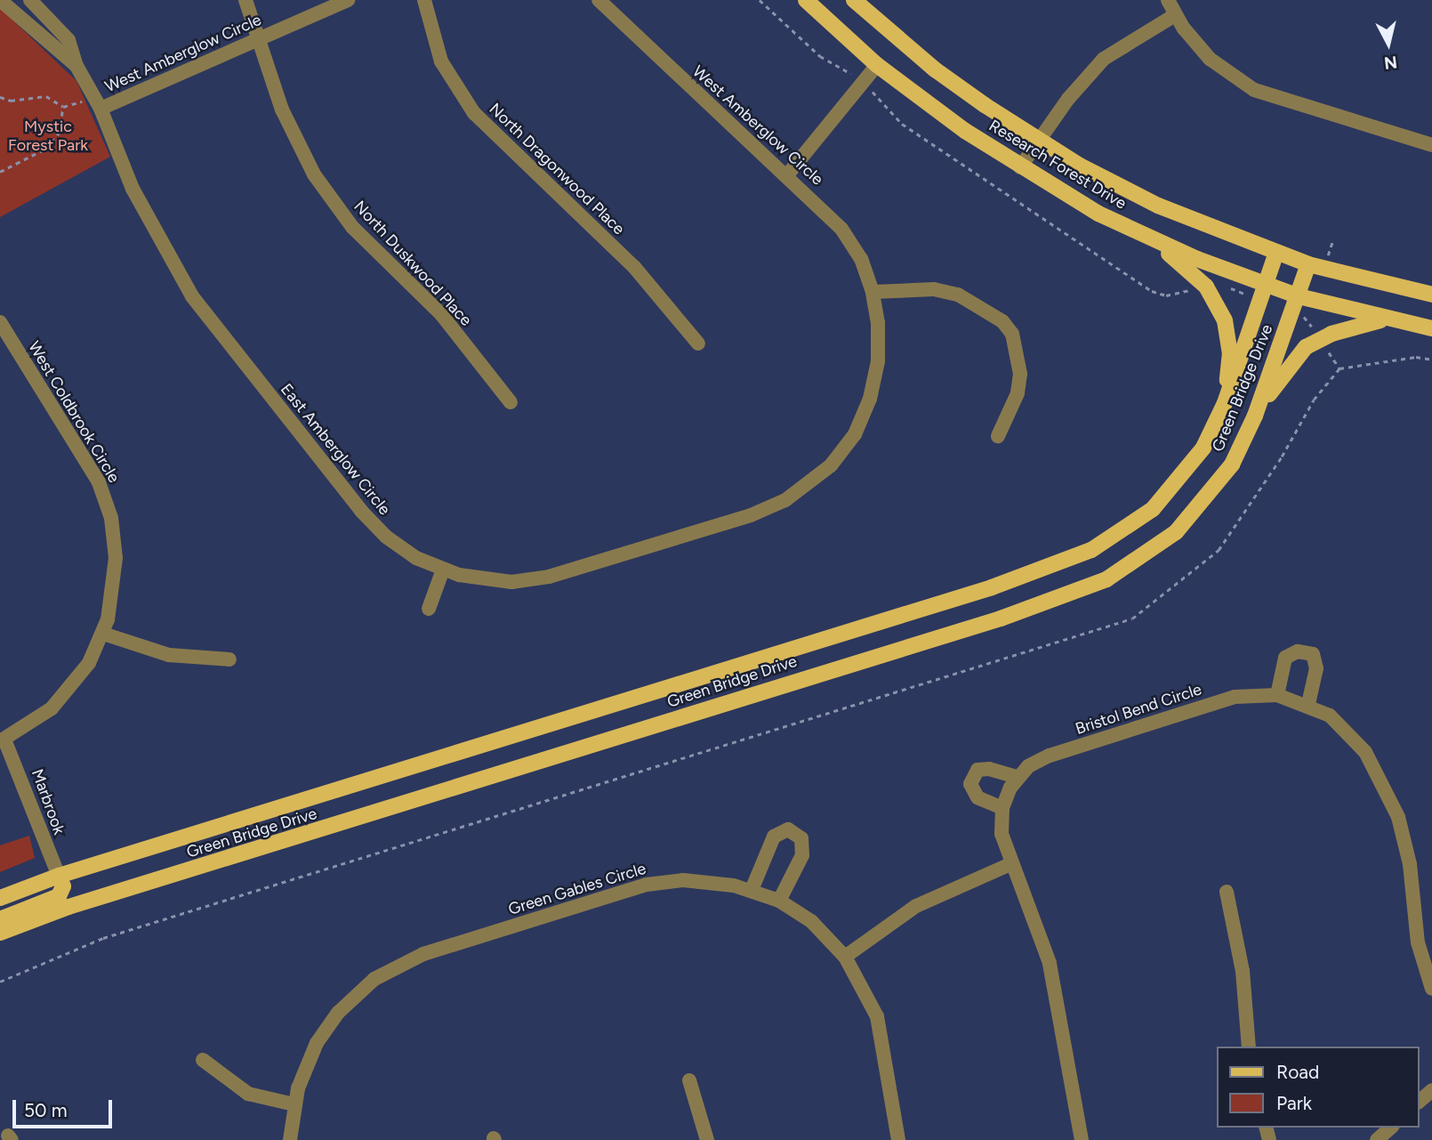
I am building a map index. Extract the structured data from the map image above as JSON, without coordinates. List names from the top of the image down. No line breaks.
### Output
{"streets":{"main road":["Research Forest Drive","Green Bridge Drive"],"street":["West Amberglow Circle","North Dragonwood Place","North Duskwood Place","West Coldbrook Circle","East Amberglow Circle","Bristol Bend Circle","Marbrook","Green Gables Circle"]},"crossings":[["West Amberglow Circle","North Duskwood Place"],["West Amberglow Circle","East Amberglow Circle"],["Research Forest Drive","Green Bridge Drive"],["Green Bridge Drive","Marbrook"],["West Coldbrook Circle","Marbrook"]],"parks":["Mystic Forest Park"],"legend":["Road","Park"],"scale_bar":"50 m","north":"bottom"}
